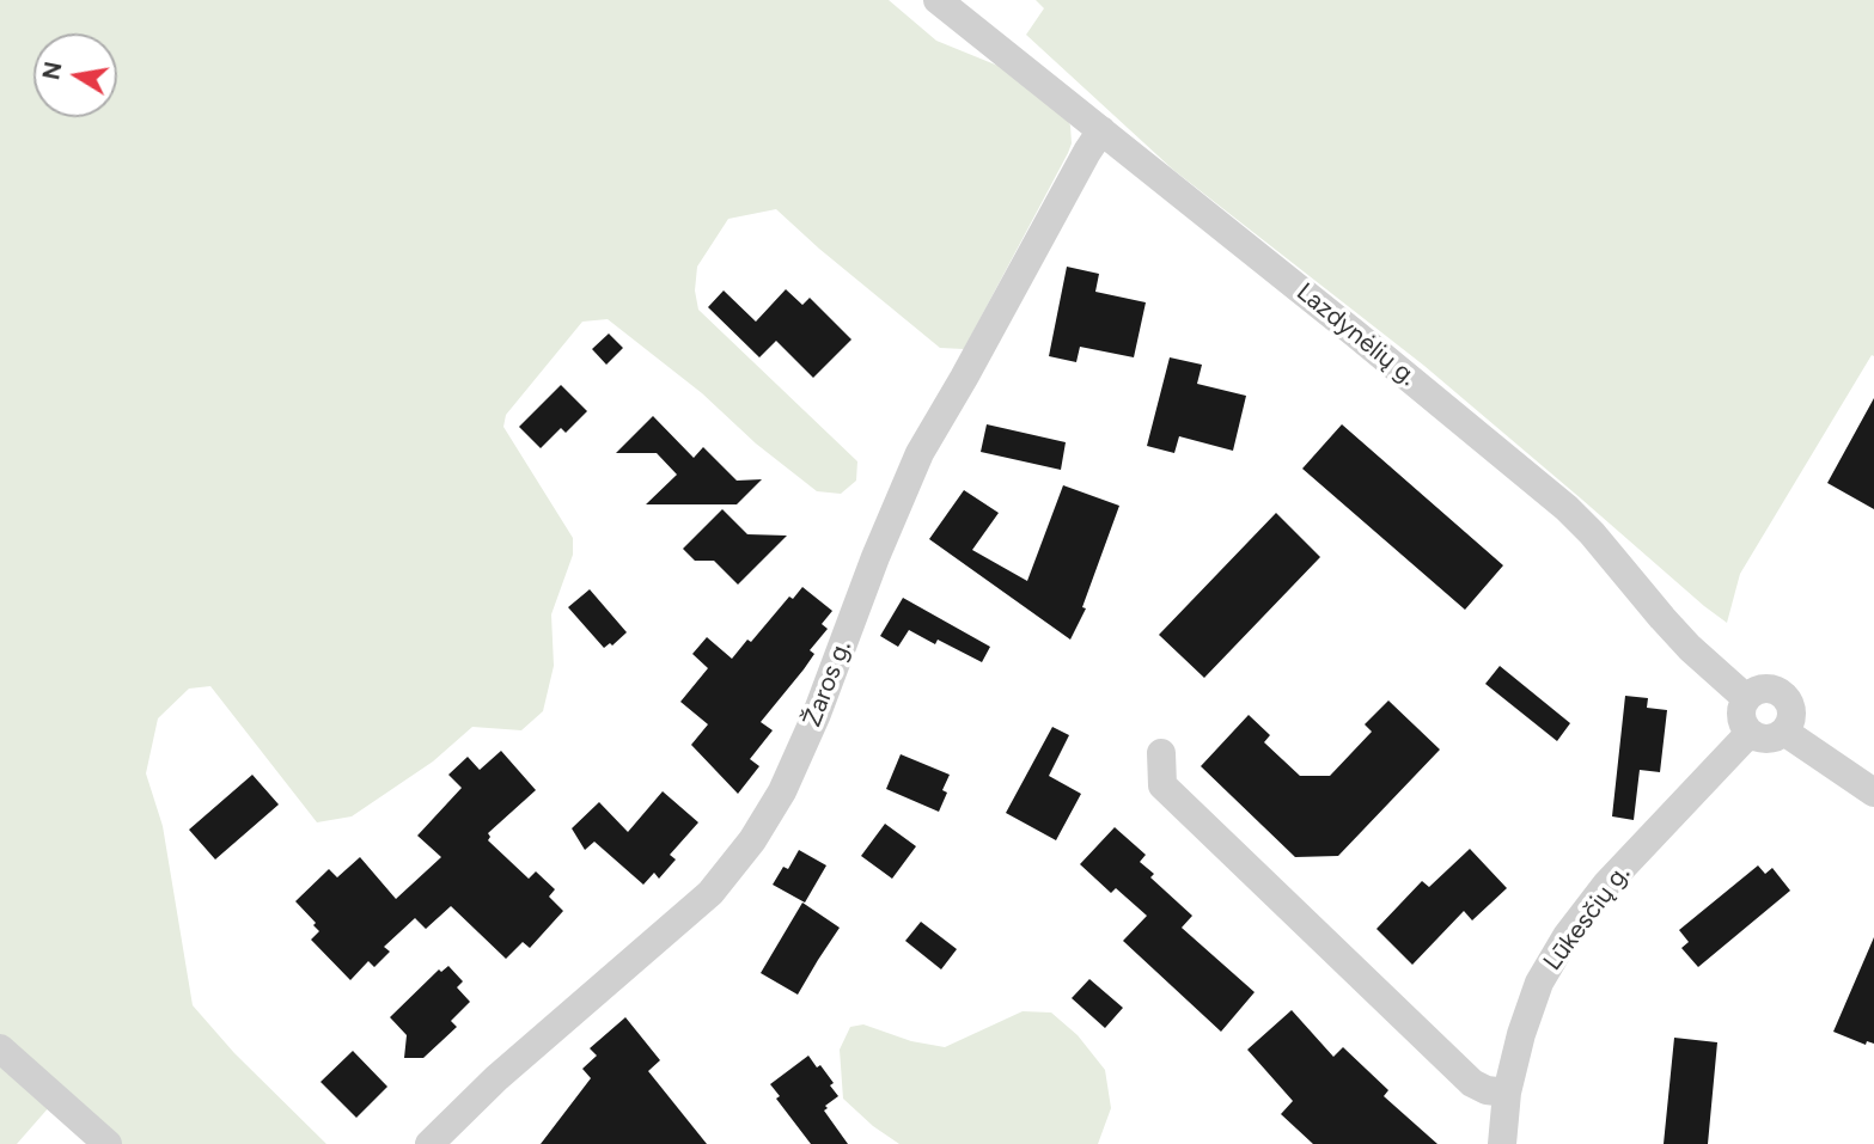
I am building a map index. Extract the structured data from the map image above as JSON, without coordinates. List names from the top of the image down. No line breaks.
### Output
{"streets":{"street":["Lazdynėlių g.","Žaros g.","Lūkesčių g."]},"crossings":[["Lazdynėlių g.","Žaros g."],["Lazdynėlių g.","Lūkesčių g."]],"north":"left"}
